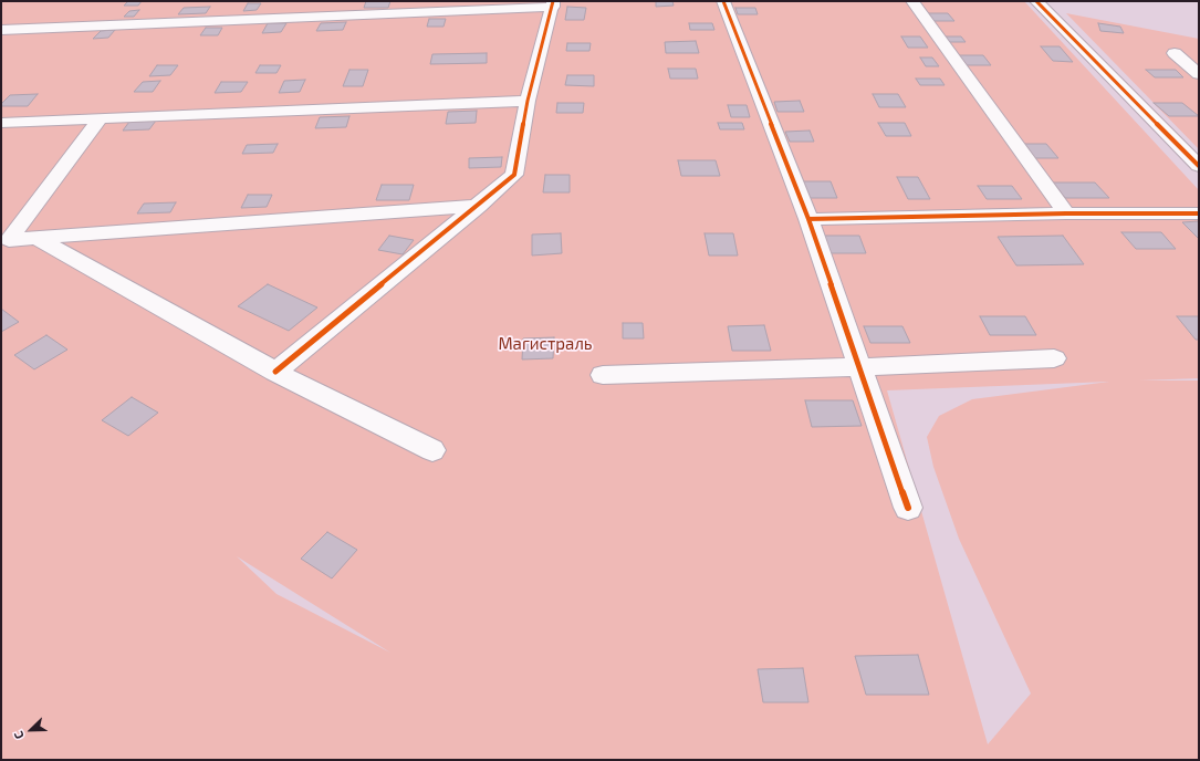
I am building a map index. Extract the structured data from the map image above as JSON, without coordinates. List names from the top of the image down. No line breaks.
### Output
{"parks":["Магистраль"],"north":"bottom left"}
